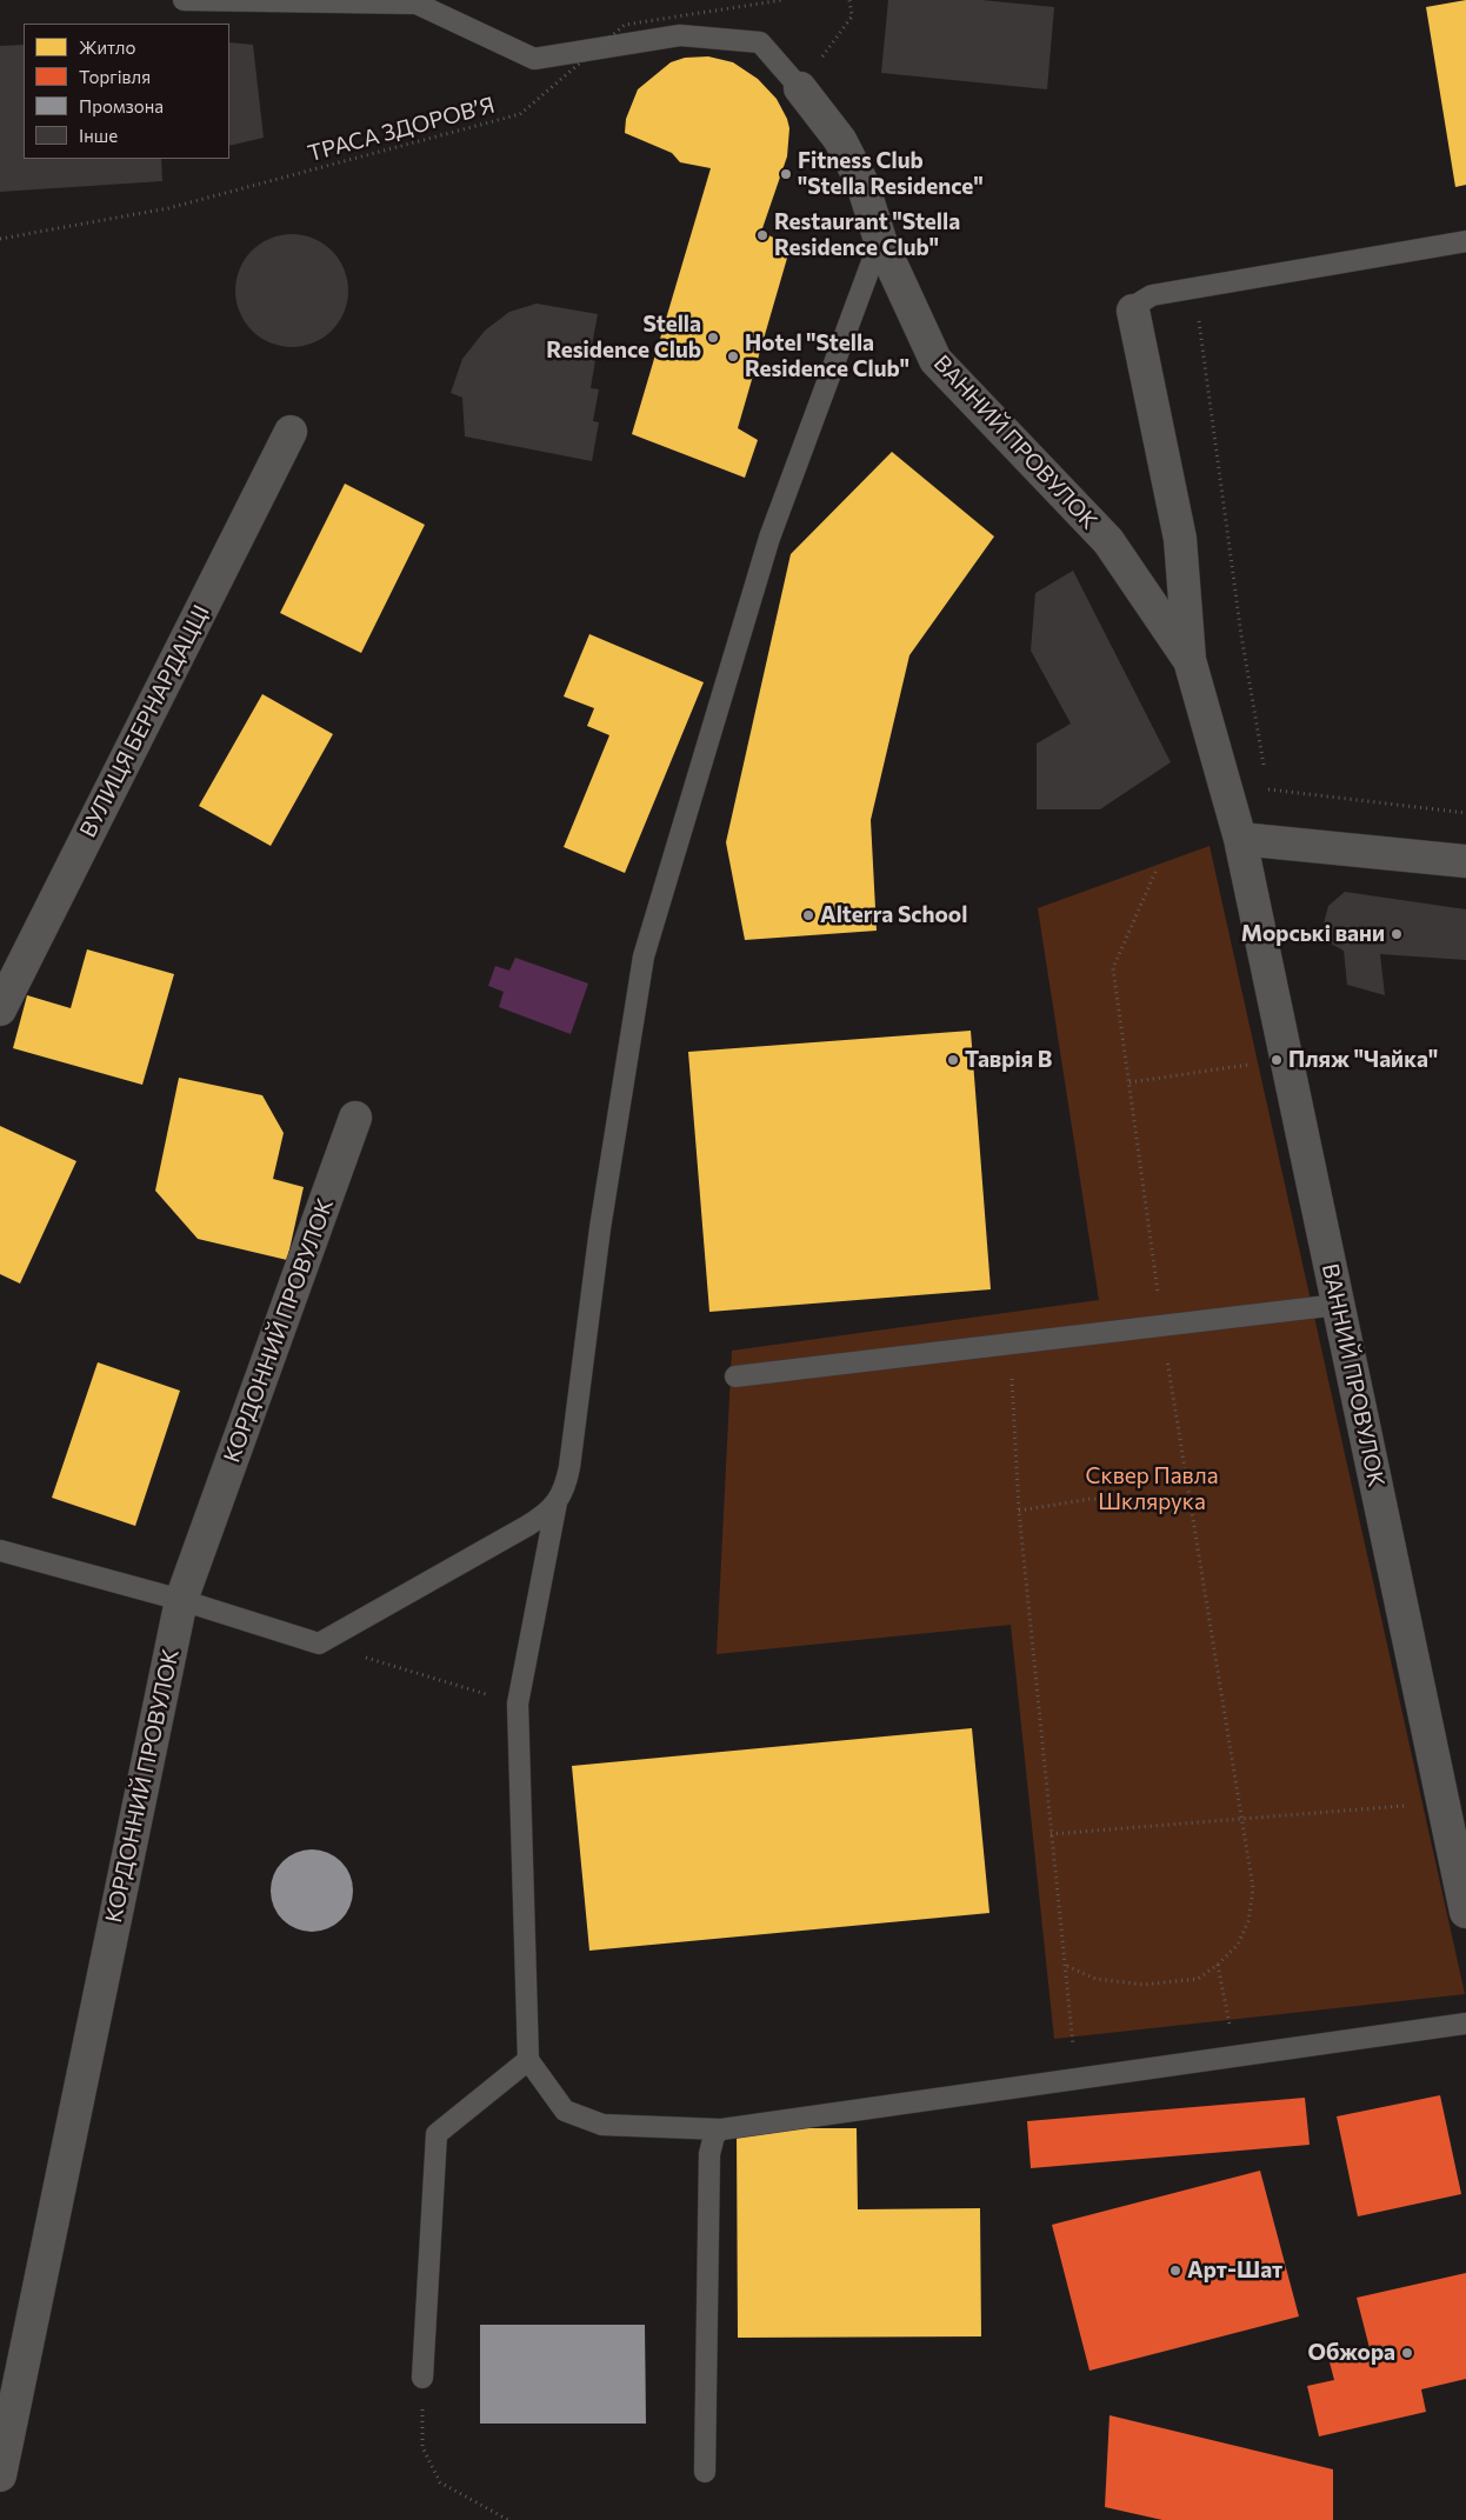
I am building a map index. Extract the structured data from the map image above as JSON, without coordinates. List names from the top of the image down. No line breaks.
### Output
{"streets":{"street":["ВАННИЙ ПРОВУЛОК","ВУЛИЦЯ БЕРНАРДАЦЦІ","КОРДОННИЙ ПРОВУЛОК"],"path":["ТРАСА ЗДОРОВ’Я"]},"parks":["Сквер Павла Шклярука"],"places":["Fitness Club \"Stella Residence\"","Restaurant \"Stella Residence Club\"","Stella Residence Club","Hotel \"Stella Residence Club\"","Alterra School","Морські вани","Таврія В","Пляж \"Чайка\"","Арт-Шат","Обжора"],"legend":["Житло","Торгівля","Промзона","Інше"]}
